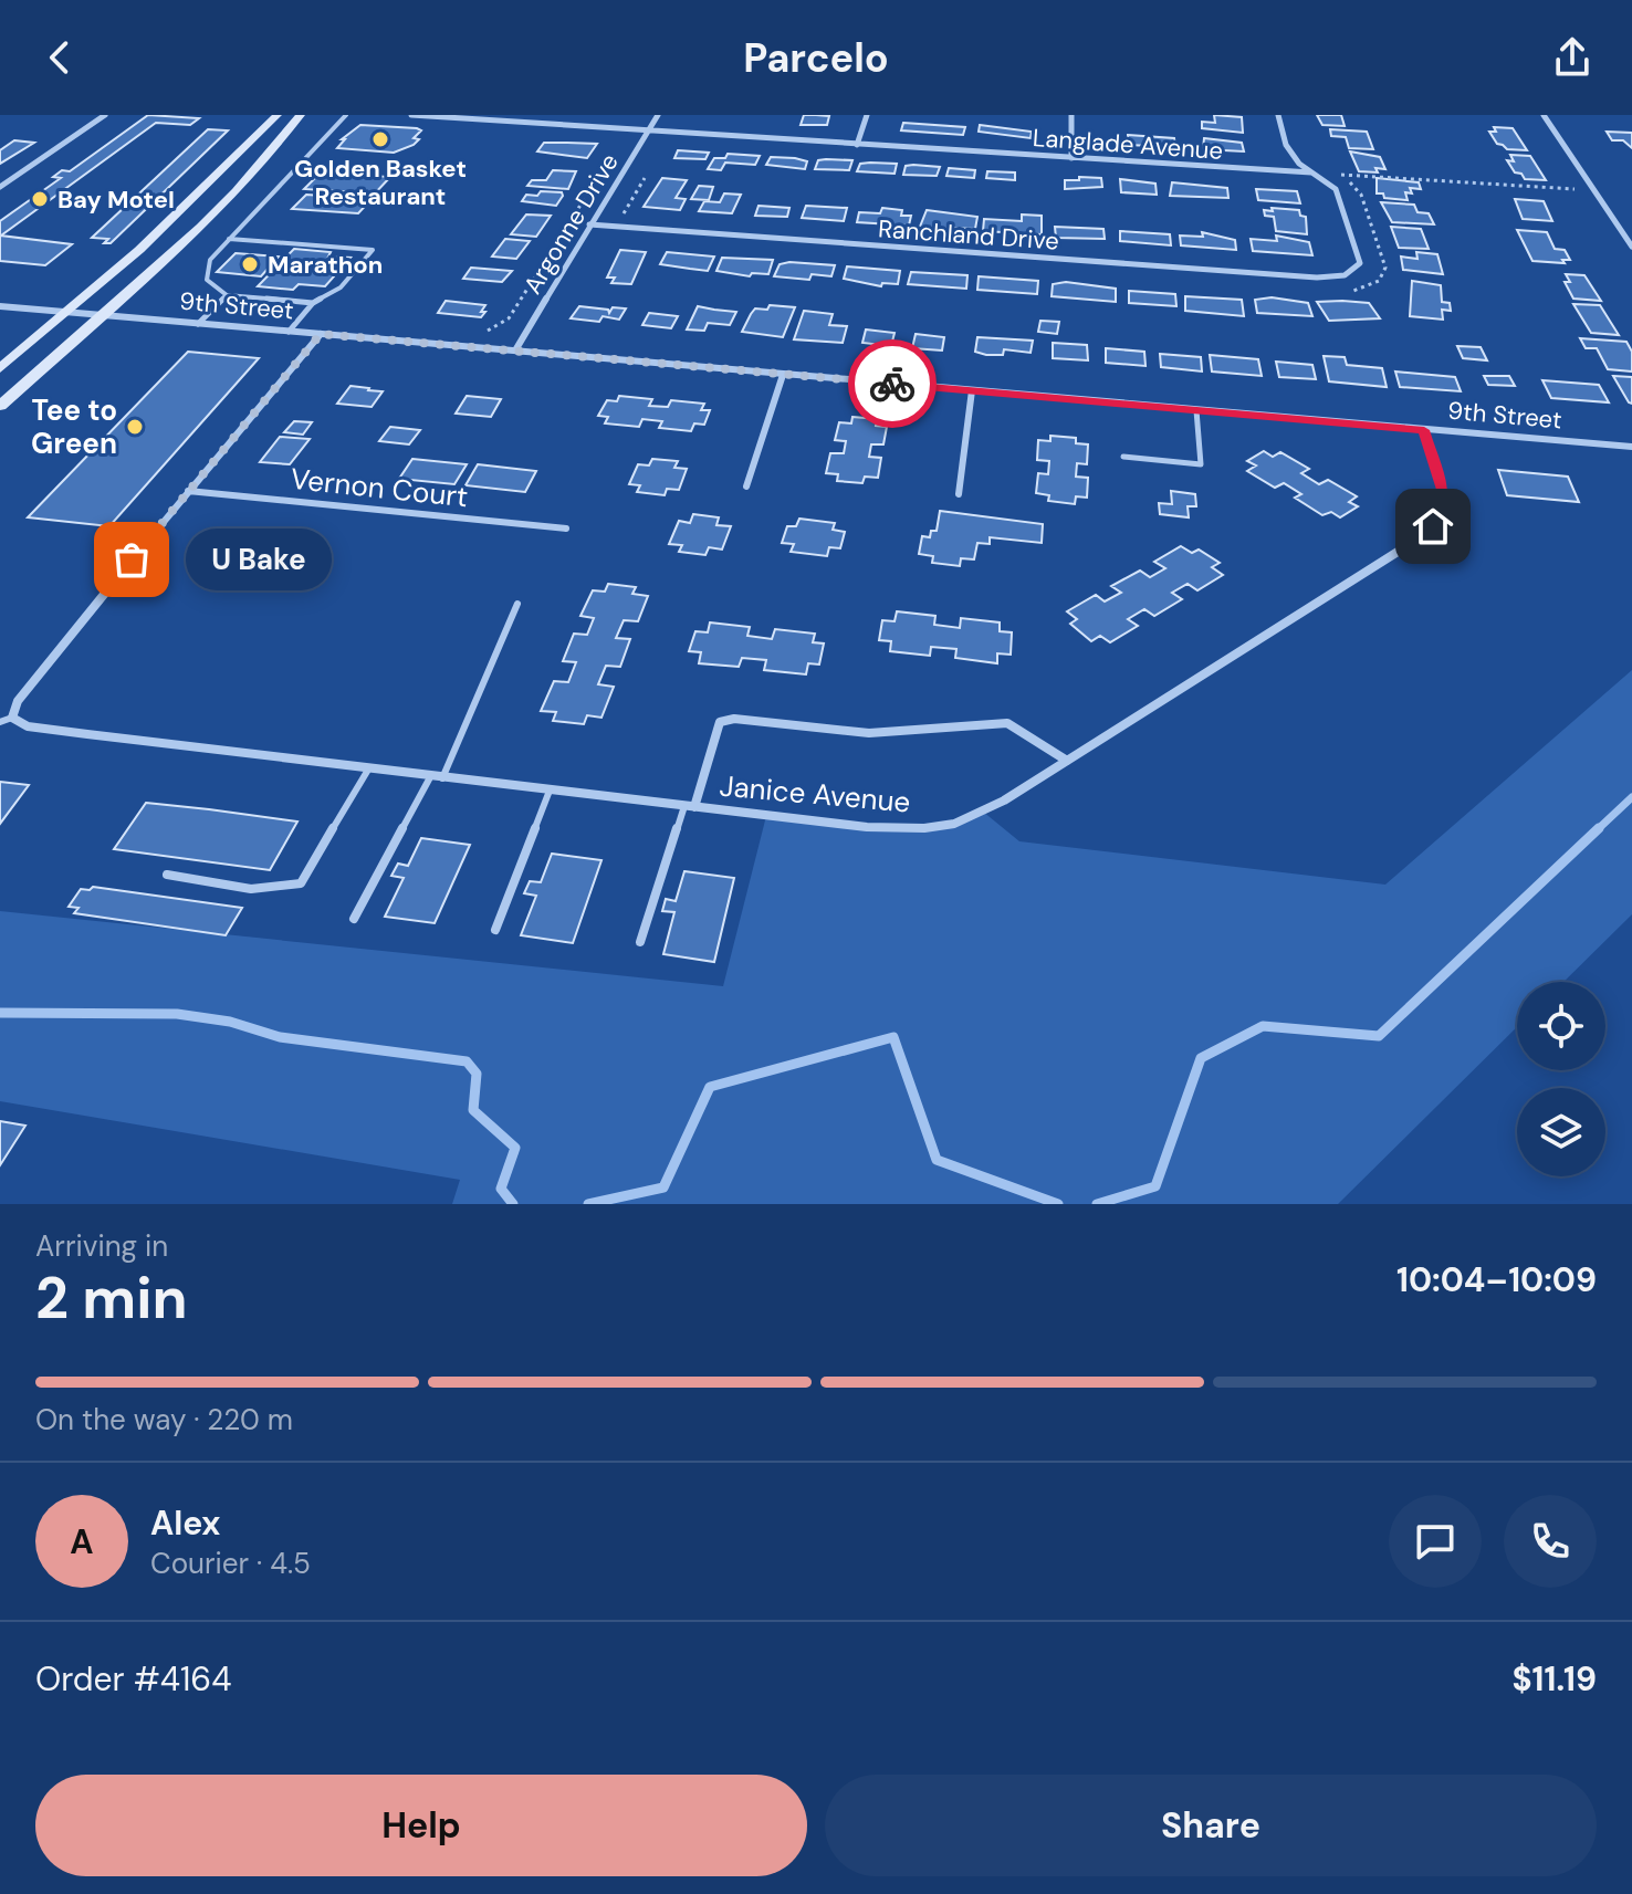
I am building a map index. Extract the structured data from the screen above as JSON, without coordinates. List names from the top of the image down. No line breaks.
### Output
{"streets":{"street":["Langlade Avenue","Argonne Drive","Ranchland Drive","9th Street","Vernon Court","Janice Avenue"]},"crossings":[["Langlade Avenue","Argonne Drive"],["Argonne Drive","Ranchland Drive"],["Argonne Drive","9th Street"],["9th Street","Janice Avenue"]],"places":["Golden Basket Restaurant","Bay Motel","Marathon","Tee to Green","U Bake"],"page":{"header":"Parcelo","bubble":"U Bake","heading":["2 min","Arriving in","10:04–10:09"],"panel":["Alex","Courier · 4.5","Order #4164","$11.19"],"bar":"On the way · 220 m","round":"A","buttons":["Help","Share"]}}
